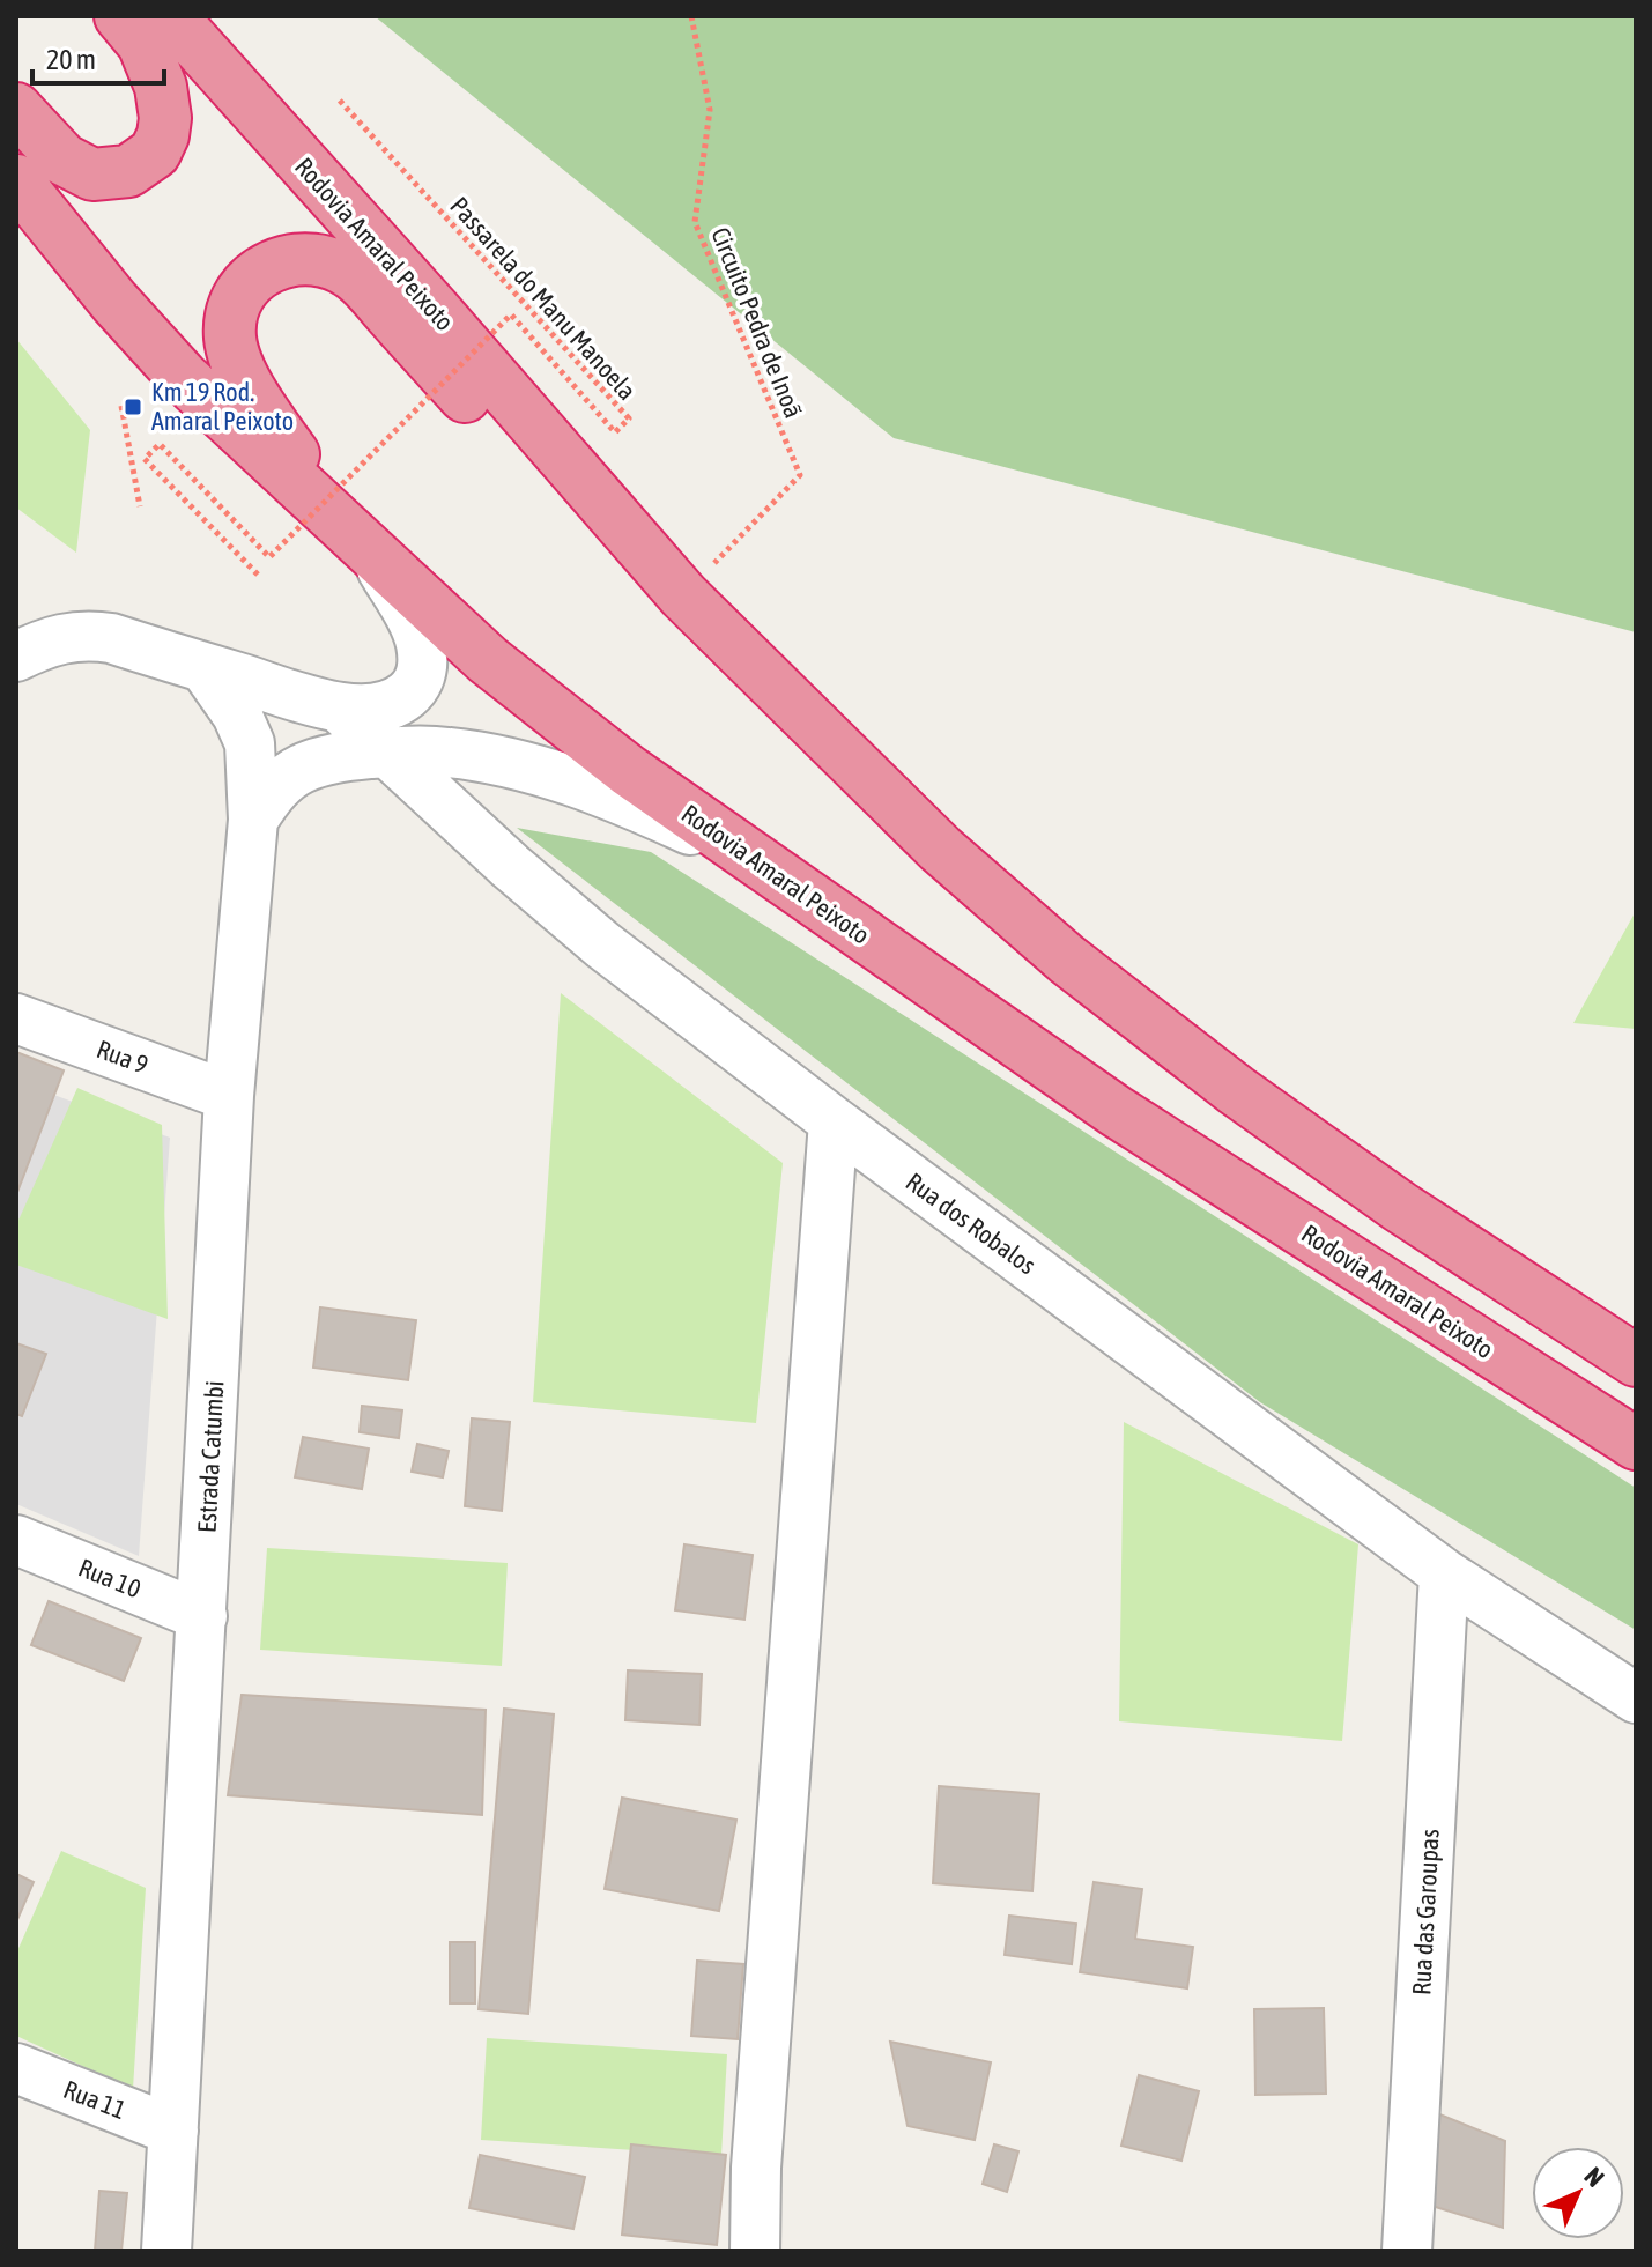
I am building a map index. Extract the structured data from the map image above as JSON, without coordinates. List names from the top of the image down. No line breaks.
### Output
{"streets":{"highway":["Rodovia Amaral Peixoto"],"street":["Rua 9","Rua dos Robalos","Estrada Catumbi","Rua 10","Rua das Garoupas","Rua 11"],"path":["Passarela do Manu Manoela","Circuito Pedra de Inoã"]},"crossings":[["Rodovia Amaral Peixoto","Circuito Pedra de Inoã"],["Rua 9","Estrada Catumbi"],["Rua dos Robalos","Rua das Garoupas"],["Estrada Catumbi","Rua 10"],["Estrada Catumbi","Rua 11"]],"places":{"transit":["Km 19 Rod. Amaral Peixoto"]},"scale_bar":"20 m","north":"top right"}
